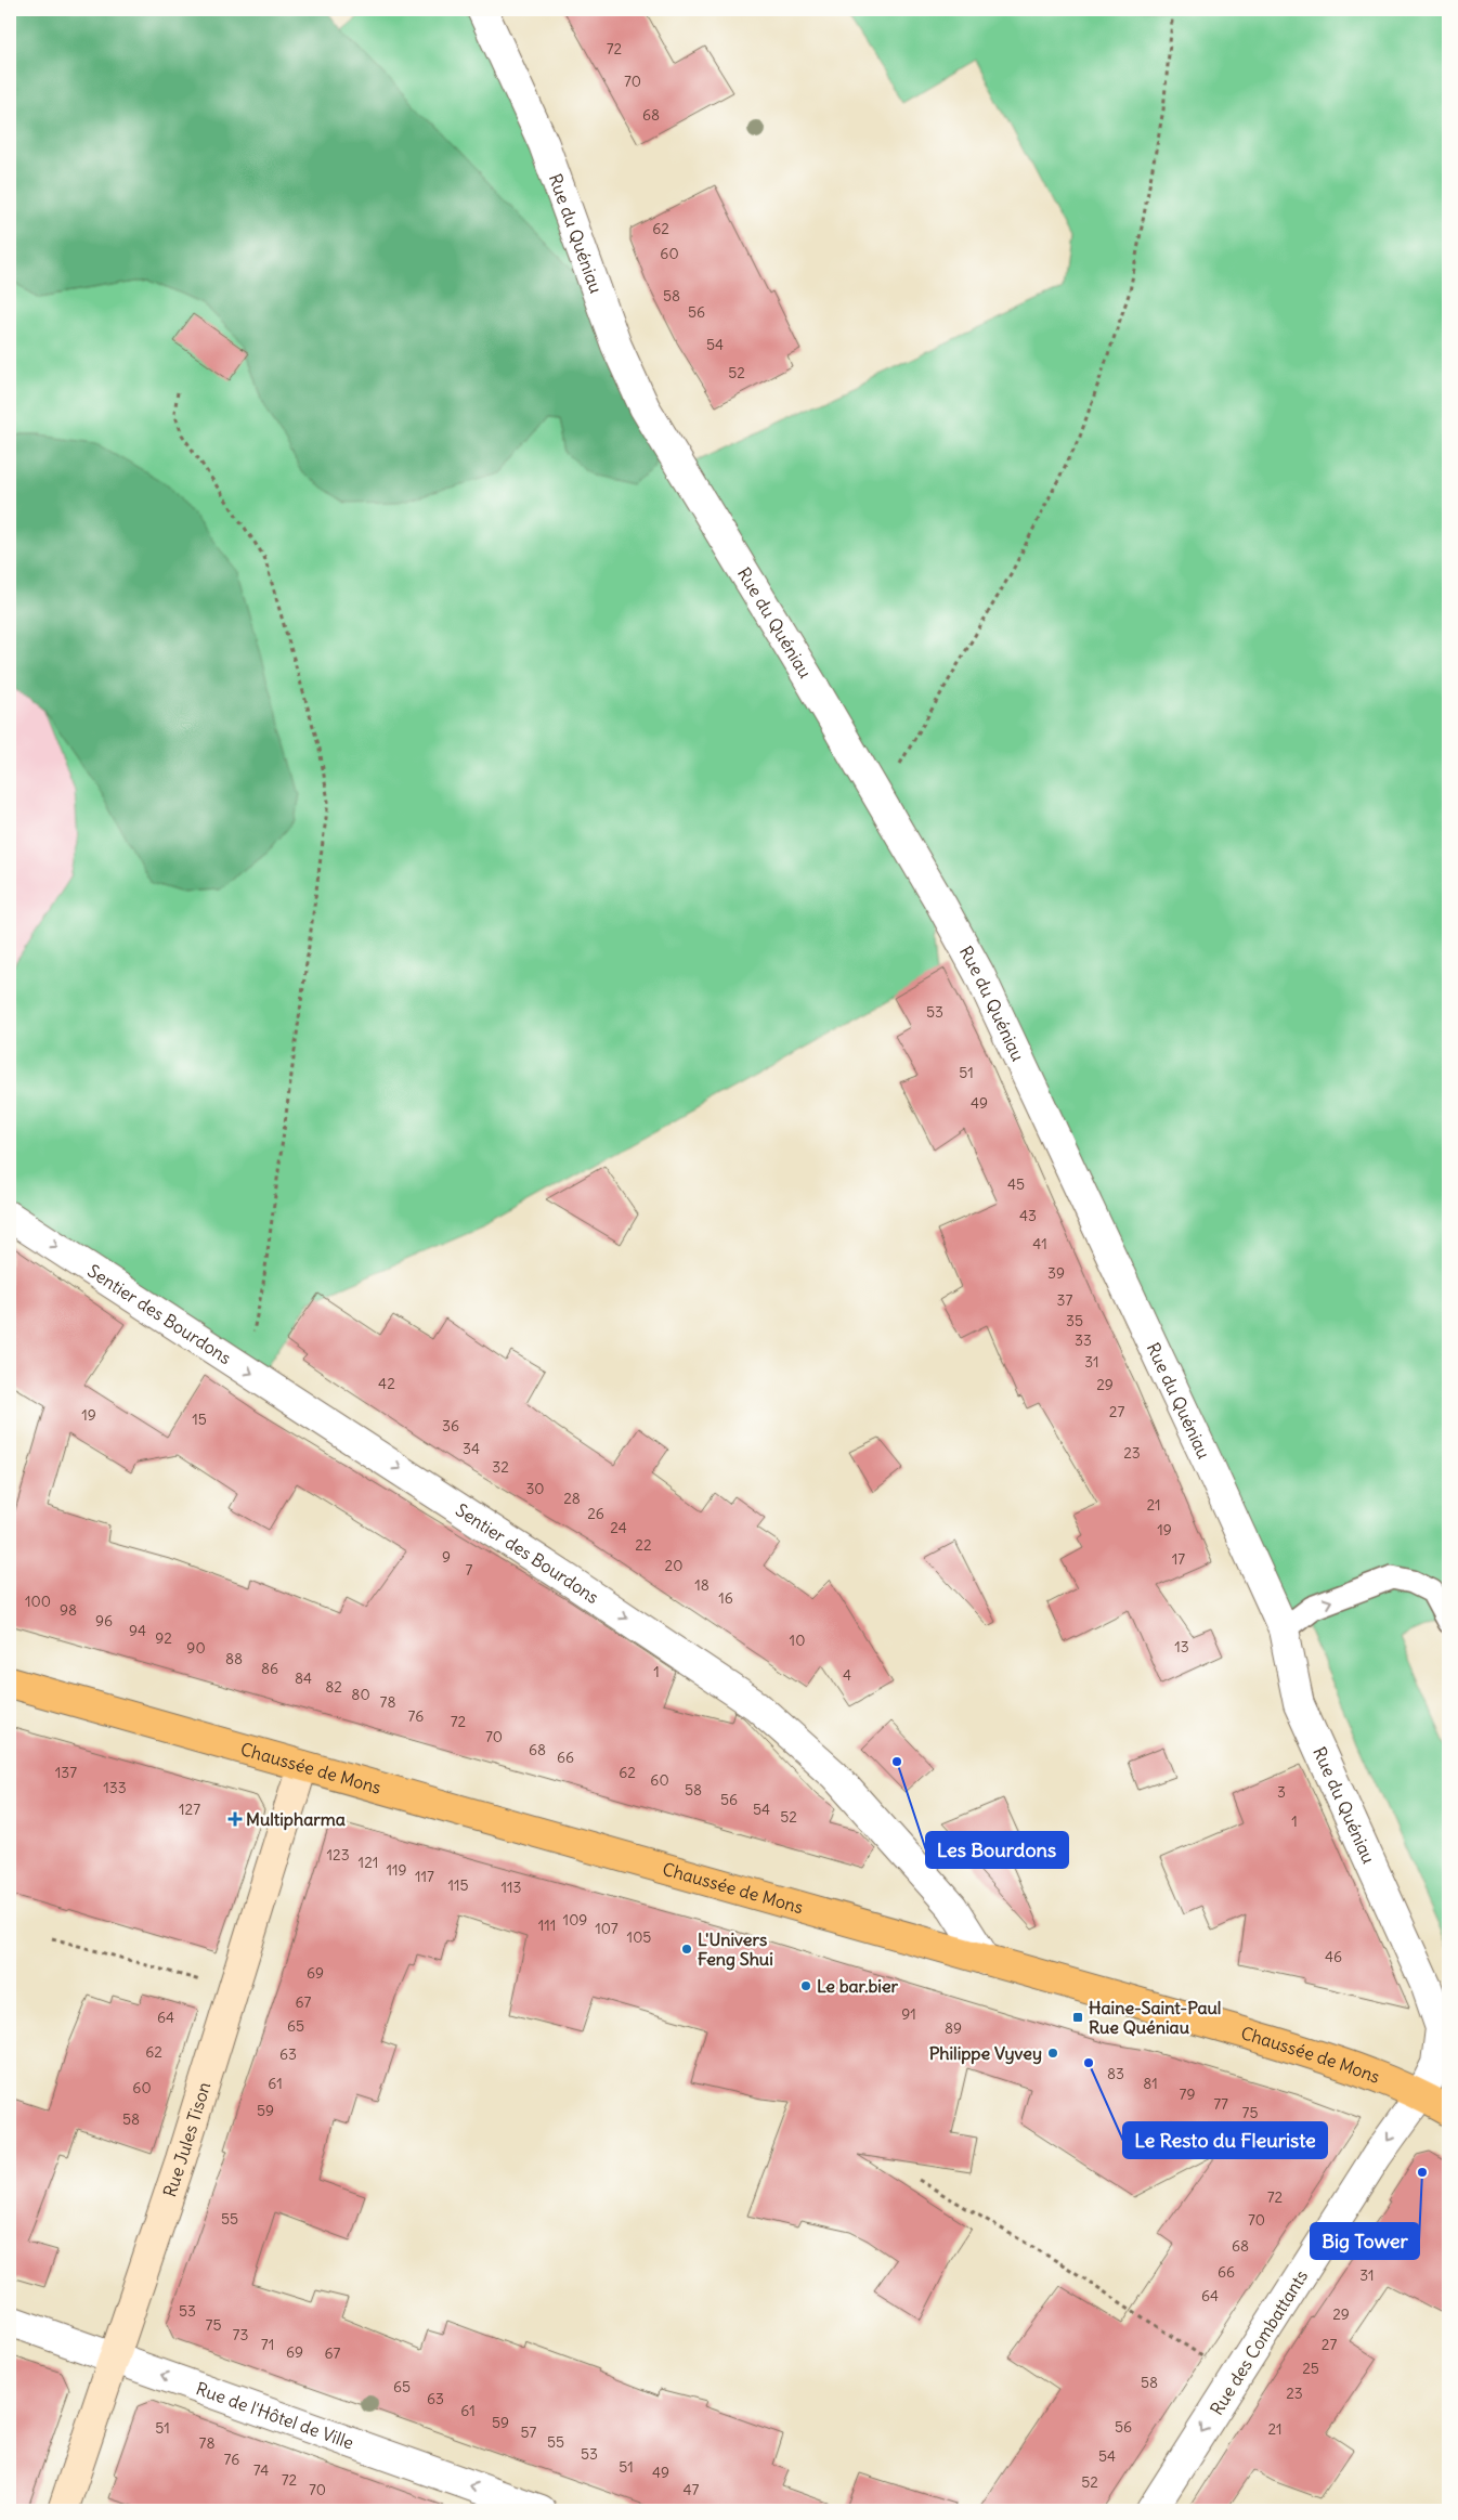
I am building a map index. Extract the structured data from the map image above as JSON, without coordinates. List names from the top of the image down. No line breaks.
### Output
{"streets":{"main road":["Chaussée de Mons"],"street":["Rue du Quéniau","Sentier des Bourdons","Rue Jules Tison","Rue des Combattants","Rue de l'Hôtel de Ville"]},"crossings":[["Rue du Quéniau","Rue des Combattants"],["Sentier des Bourdons","Chaussée de Mons"],["Chaussée de Mons","Rue Jules Tison"],["Chaussée de Mons","Rue des Combattants"],["Rue Jules Tison","Rue de l'Hôtel de Ville"]],"one_way":["Sentier des Bourdons","Rue des Combattants","Rue de l'Hôtel de Ville"],"places":{"other":["Les Bourdons","L'Univers Feng Shui","Le bar.bier","Philippe Vyvey","Le Resto du Fleuriste","Big Tower"],"health":["Multipharma"],"transit":["Haine-Saint-Paul Rue Quéniau"]},"house_numbers":["72","70","68","62","60","58","56","54","52","53","51","49","45","43","41","39","37","35","33","31","42","29","27","19","15","36","34","23","32","30","28","21","26","24","19","22","9","17","20","7","18","16","100","98","96","94","92","10","13","90","88","86","1","4","84","82","80","78","76","72","70","68","66","137","62","60","133","58","3","56","127","54","52","1","123","121","119","117","115","113","109","111","107","105","46","69","67","91","64","65","89","62","63","83","61","81","60","79","77","59","75","58","72","55","70","68","66","31","64","53","29","75","73","71","27","69","67","25","58","65","23","63","61","59","56","51","21","57","55","78","53","54","76","51","74","49","72","52","70","47"]}
